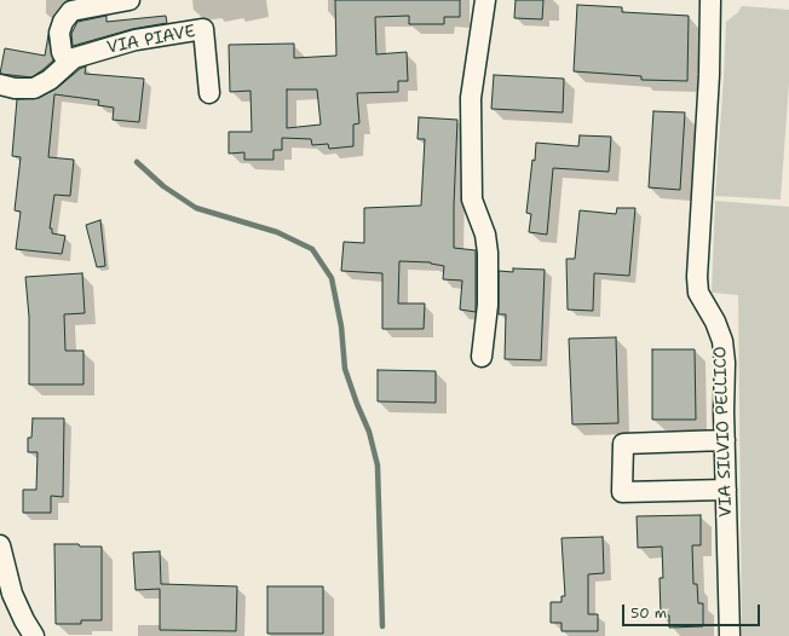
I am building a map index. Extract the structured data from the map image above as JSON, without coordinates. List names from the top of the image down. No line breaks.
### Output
{"streets":{"street":["VIA PIAVE","VIA SILVIO PELLICO"]},"scale_bar":"50 m"}
